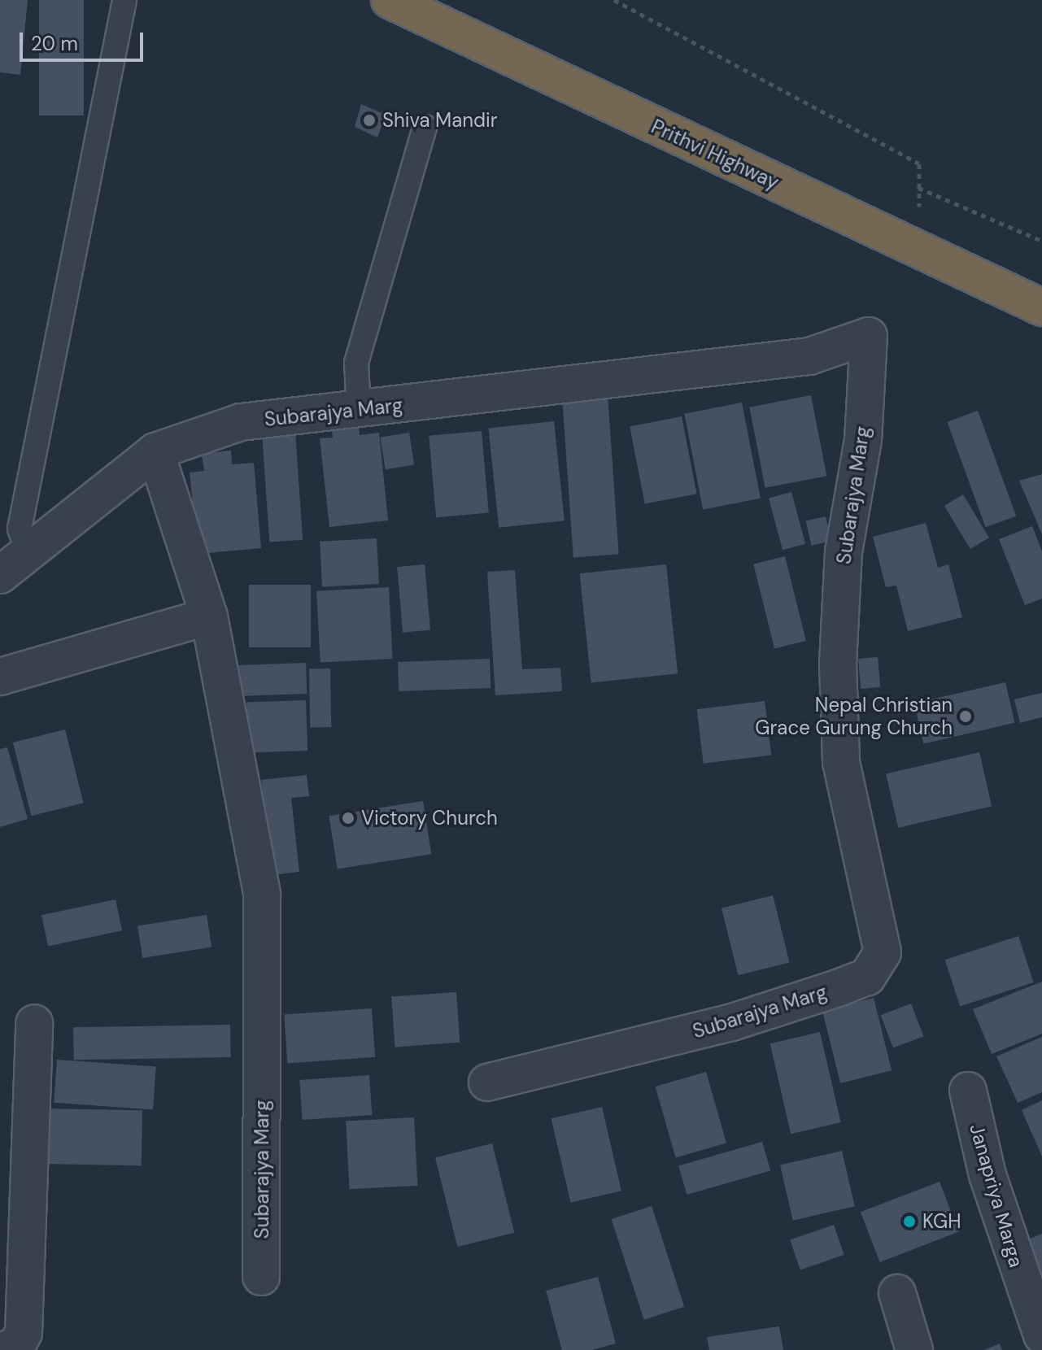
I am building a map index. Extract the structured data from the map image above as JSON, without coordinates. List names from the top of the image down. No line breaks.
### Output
{"streets":{"highway":["Prithvi Highway"],"street":["Subarajya Marg","Janapriya Marga"]},"places":["Shiva Mandir","Nepal Christian Grace Gurung Church","Victory Church","KGH"],"scale_bar":"20 m"}
